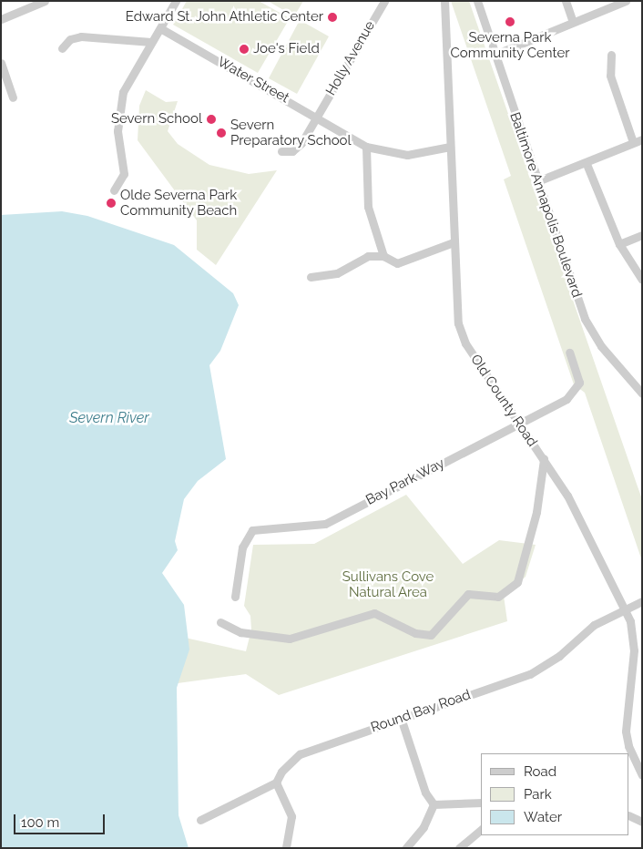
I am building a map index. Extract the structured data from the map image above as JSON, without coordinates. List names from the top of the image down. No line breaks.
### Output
{"streets":{"street":["Holly Avenue","Water Street","Baltimore Annapolis Boulevard","Old County Road","Bay Park Way","Round Bay Road"]},"crossings":[["Holly Avenue","Water Street"],["Old County Road","Bay Park Way"],["Old County Road","Round Bay Road"]],"water":["Severn River"],"parks":["Sullivans Cove Natural Area"],"places":["Edward St. John Athletic Center","Severna Park Community Center","Joe's Field","Severn School","Severn Preparatory School","Olde Severna Park Community Beach"],"legend":["Road","Park","Water"],"scale_bar":"100 m"}
